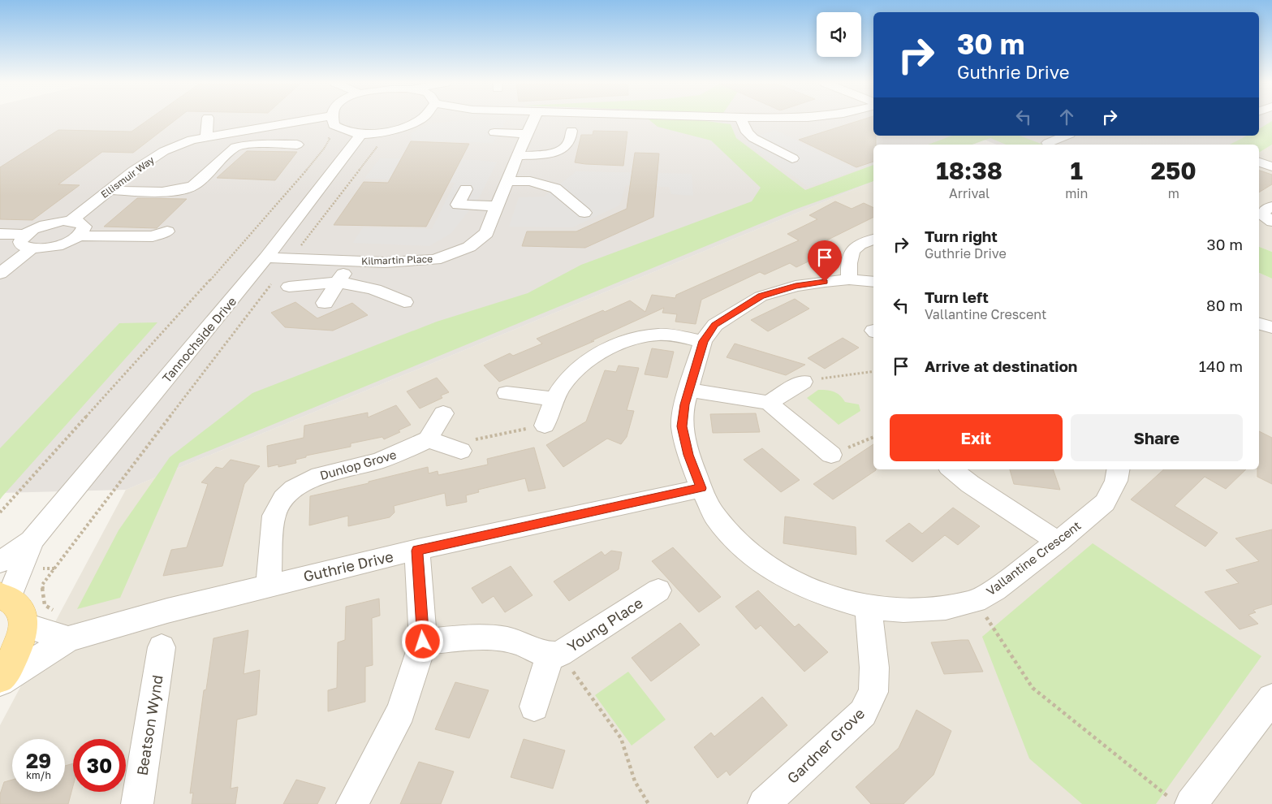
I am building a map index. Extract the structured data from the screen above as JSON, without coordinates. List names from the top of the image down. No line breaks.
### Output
{"streets":{"street":["Ellismuir Way","Kilmartin Place","Tannochside Drive","Dunlop Grove","Vallantine Crescent","Guthrie Drive","Young Place","Beatson Wynd","Gardner Grove"]},"crossings":[["Kilmartin Place","Tannochside Drive"],["Dunlop Grove","Guthrie Drive"],["Vallantine Crescent","Guthrie Drive"],["Vallantine Crescent","Gardner Grove"]],"page":{"turn":["30 m","Guthrie Drive"],"eta":["18:38","Arrival","1","min","250","m"],"list":[{"name":"Turn right","note":"Guthrie Drive","value":"30 m"},{"name":"Turn left","note":"Vallantine Crescent","value":"80 m"},{"name":"Arrive at destination","value":"140 m"}],"buttons":["Exit","Share"],"speed":"29 km/h","limit":"30"}}
